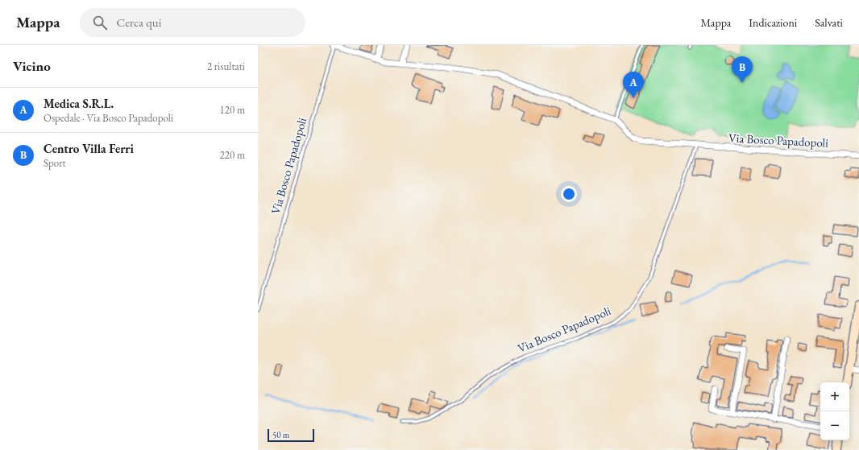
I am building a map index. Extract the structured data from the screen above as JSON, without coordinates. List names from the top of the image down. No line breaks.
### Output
{"streets":{"street":["Via Bosco Papadopoli"]},"scale_bar":"50 m","page":{"header":"Mappa","search":"Cerca qui","nav":["Mappa","Indicazioni","Salvati"],"heading":["Vicino","2 risultati"],"pins":["B","A"],"list":[{"mark":"A","name":"Medica S.R.L.","note":"Ospedale · Via Bosco Papadopoli","value":"120 m"},{"mark":"B","name":"Centro Villa Ferri","note":"Sport","value":"220 m"}],"map_buttons":["+","−"],"scale":"50 m"}}
